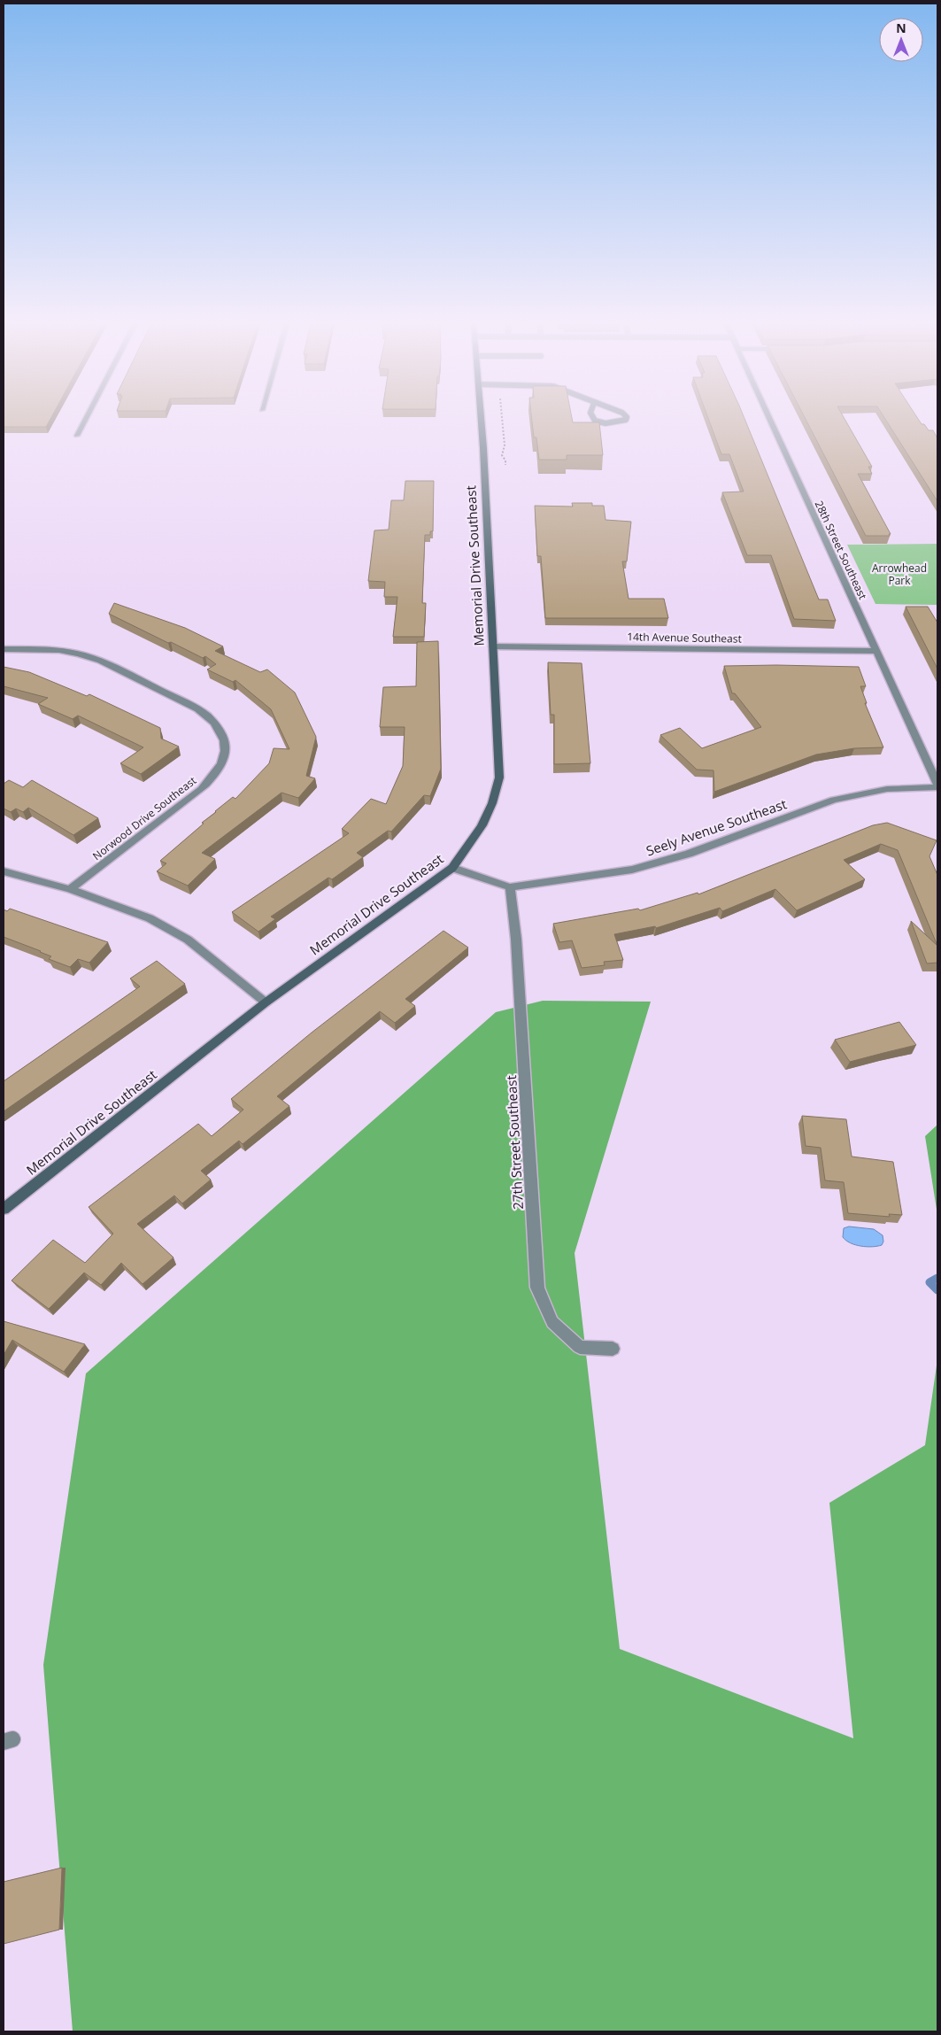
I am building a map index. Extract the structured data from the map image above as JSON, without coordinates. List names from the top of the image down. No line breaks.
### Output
{"streets":{"street":["28th Street Southeast","Memorial Drive Southeast","14th Avenue Southeast","Norwood Drive Southeast","Seely Avenue Southeast","27th Street Southeast"]},"crossings":[["28th Street Southeast","14th Avenue Southeast"],["28th Street Southeast","Seely Avenue Southeast"],["Memorial Drive Southeast","14th Avenue Southeast"],["Memorial Drive Southeast","Seely Avenue Southeast"],["Seely Avenue Southeast","27th Street Southeast"]],"parks":["Arrowhead Park"],"north":"top"}
